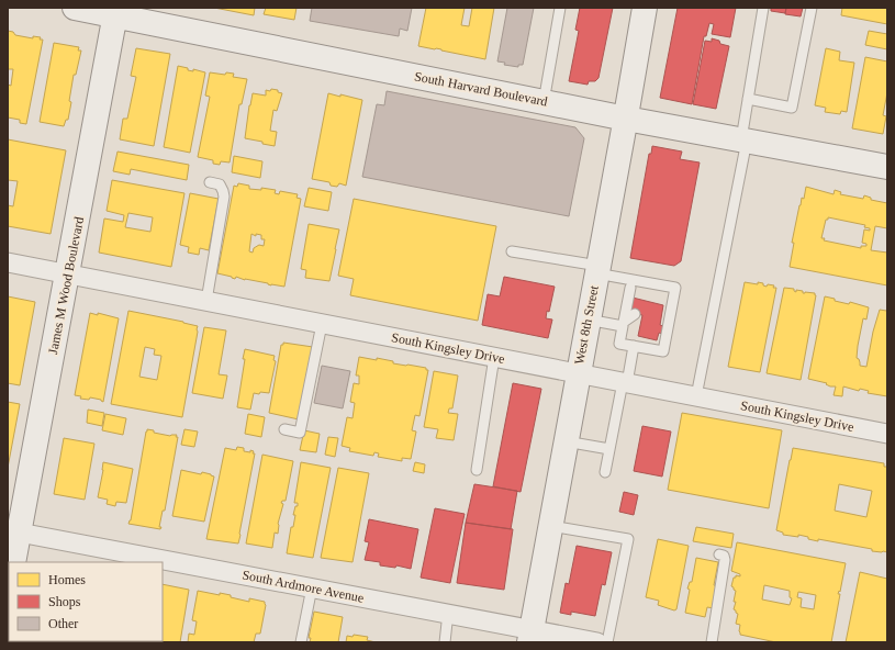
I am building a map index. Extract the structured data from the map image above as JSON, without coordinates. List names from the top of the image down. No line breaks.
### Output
{"streets":{"street":["South Harvard Boulevard","James M Wood Boulevard","West 8th Street","South Kingsley Drive","South Ardmore Avenue"]},"crossings":[["South Harvard Boulevard","James M Wood Boulevard"],["South Harvard Boulevard","West 8th Street"],["James M Wood Boulevard","South Kingsley Drive"],["James M Wood Boulevard","South Ardmore Avenue"],["West 8th Street","South Kingsley Drive"],["West 8th Street","South Ardmore Avenue"]],"legend":["Homes","Shops","Other"]}
